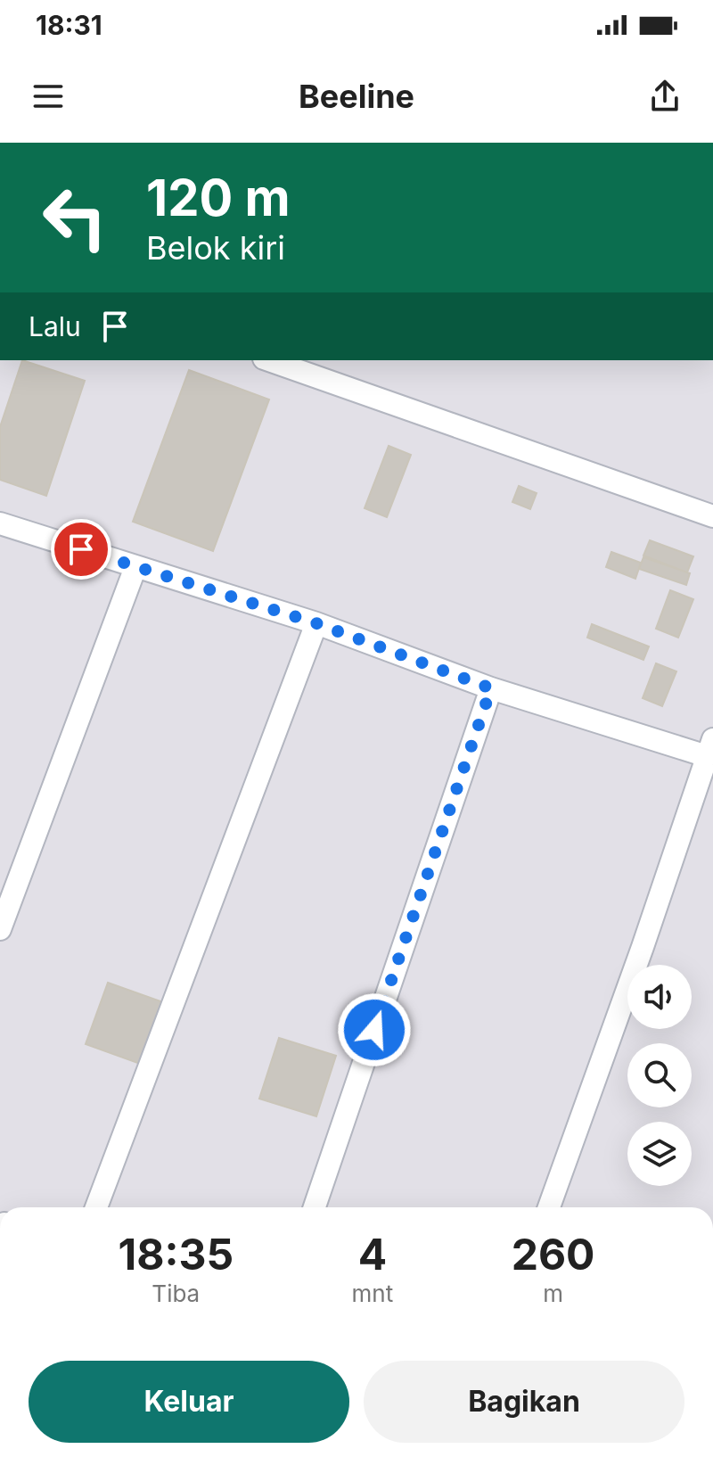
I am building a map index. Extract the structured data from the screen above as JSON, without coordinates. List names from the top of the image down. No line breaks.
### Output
{"page":{"status":"18:31","header":"Beeline","turn":["120 m","Belok kiri"],"then":"Lalu","eta":["18:35","Tiba","4","mnt","260","m"],"buttons":["Keluar","Bagikan"]}}
